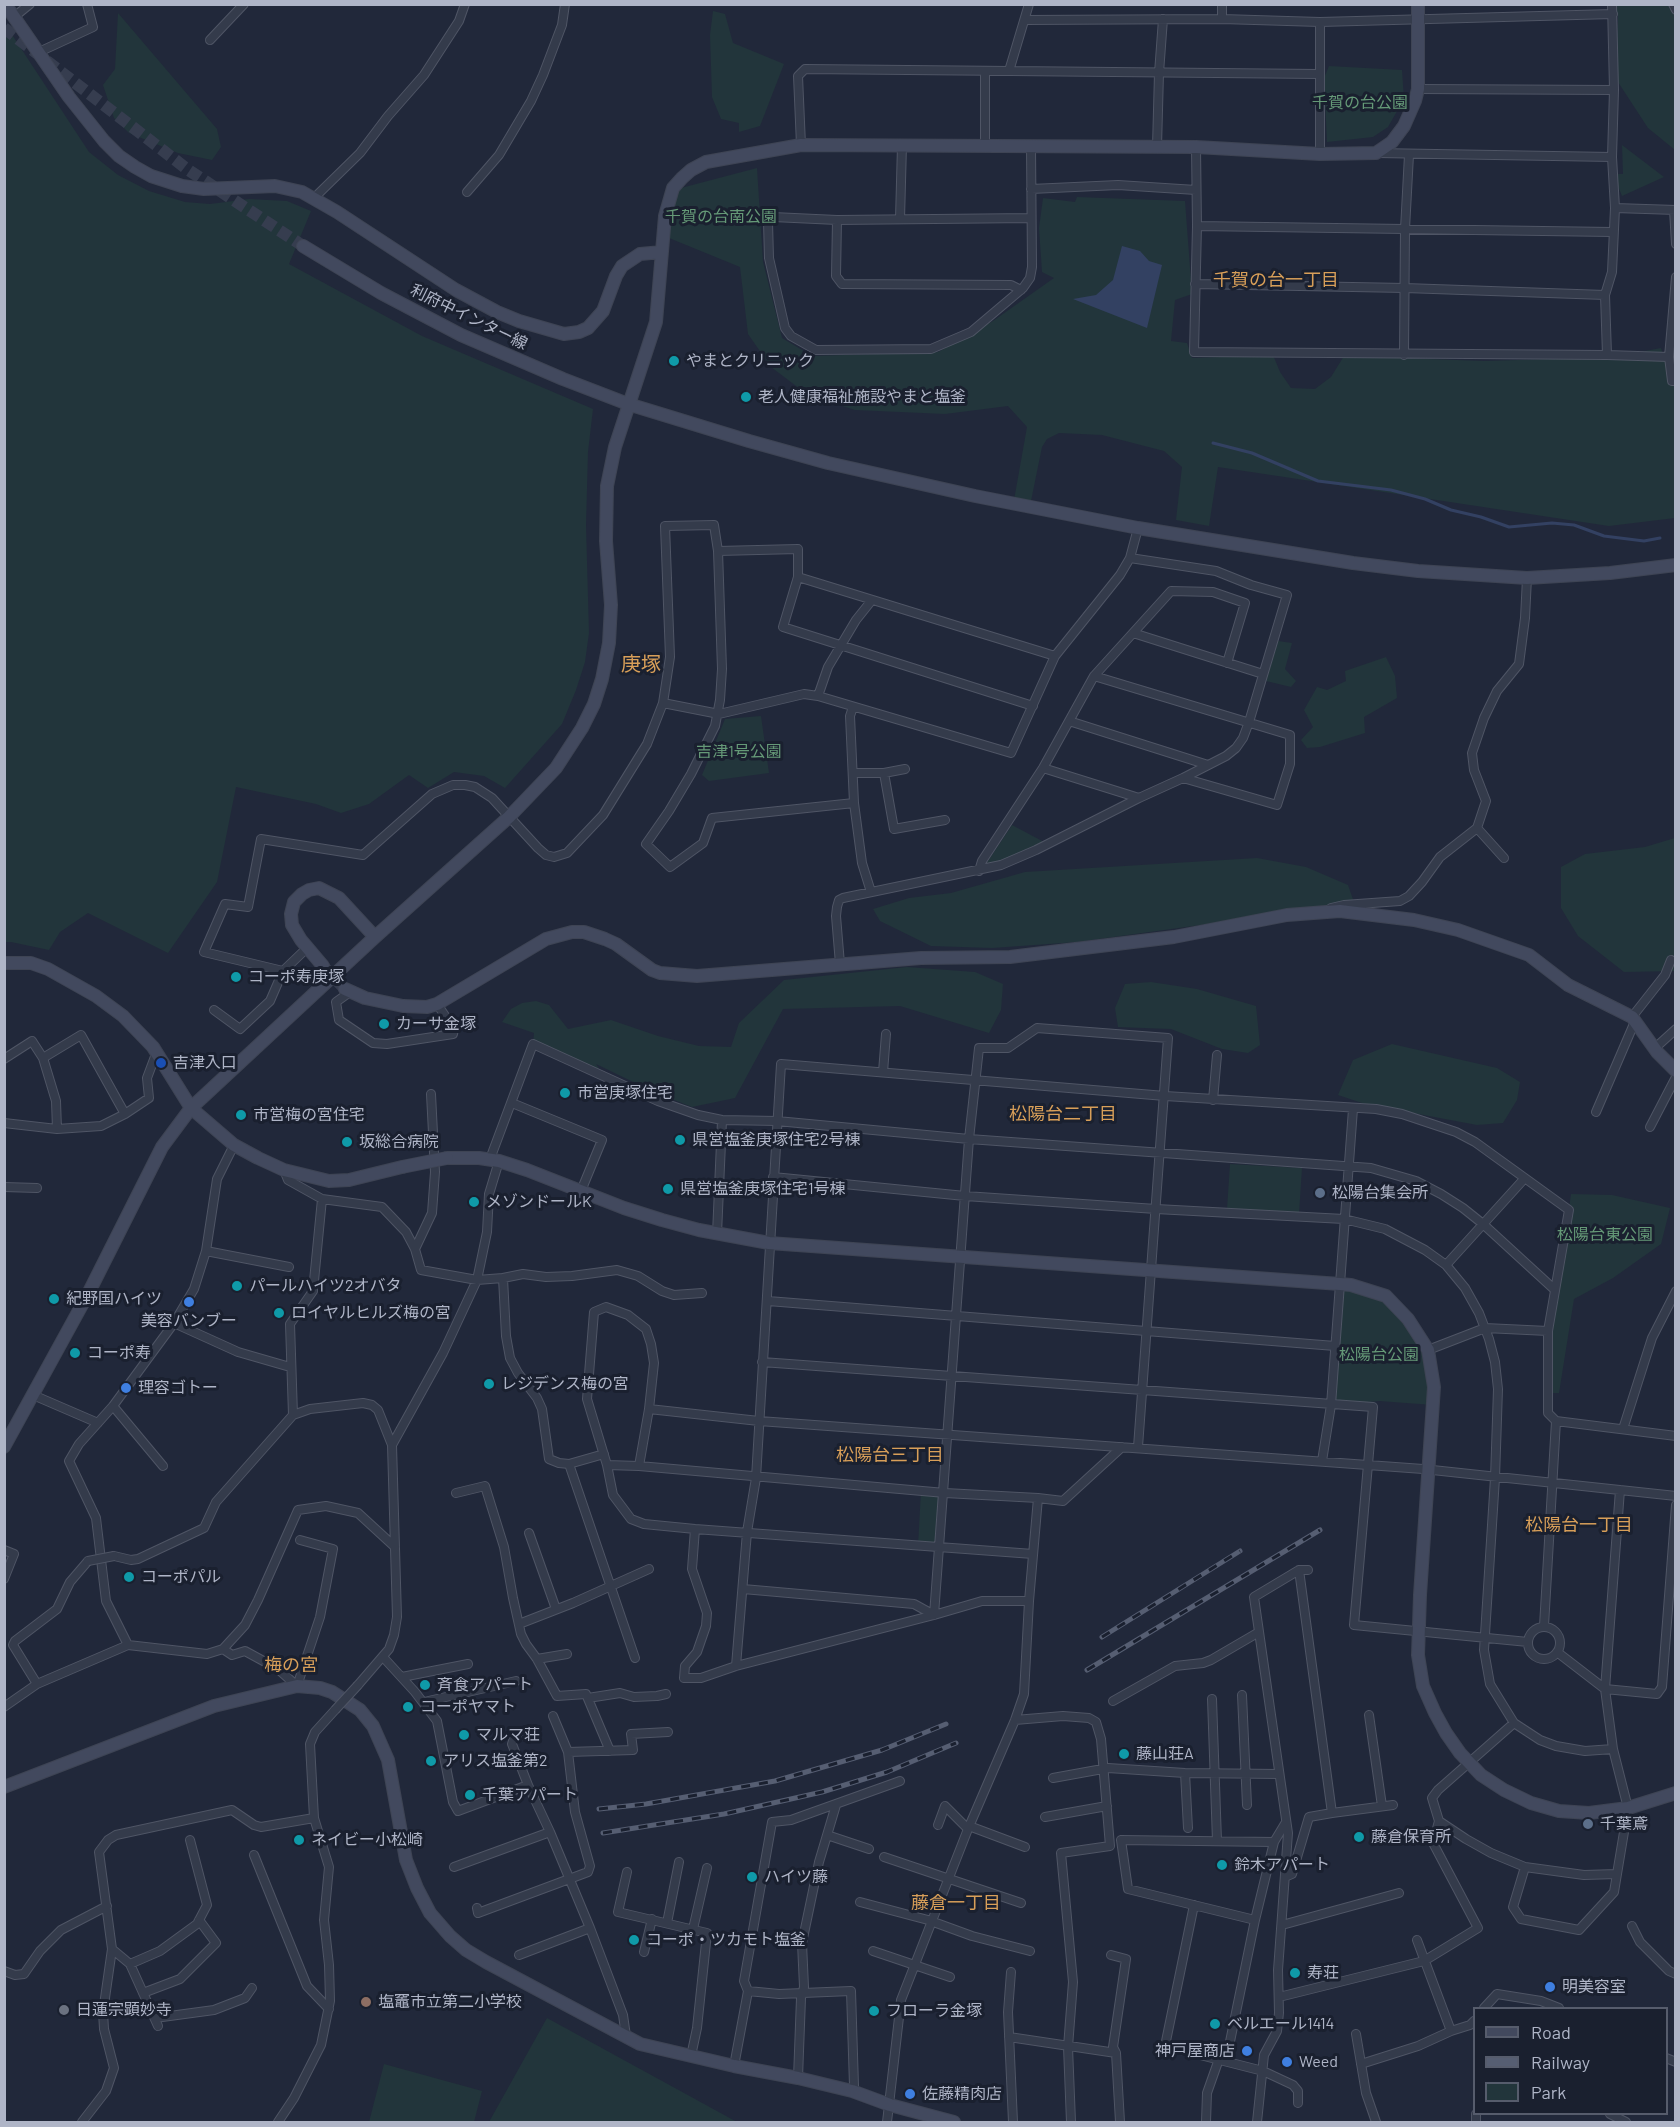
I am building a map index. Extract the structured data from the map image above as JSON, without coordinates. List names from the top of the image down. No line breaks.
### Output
{"streets":{"street":["利府中インター線"]},"districts":["千賀の台一丁目","庚塚","松陽台二丁目","松陽台三丁目","松陽台一丁目","梅の宮","藤倉一丁目"],"parks":["千賀の台公園","千賀の台南公園","吉津1号公園","松陽台東公園","松陽台公園"],"places":["やまとクリニック","老人健康福祉施設やまと塩釜","コーポ寿庚塚","カーサ金塚","吉津入口","市営庚塚住宅","市営梅の宮住宅","県営塩釜庚塚住宅2号棟","坂総合病院","県営塩釜庚塚住宅1号棟","松陽台集会所","メゾンドールK","パールハイツ2オバタ","紀野国ハイツ","美容バンブー","ロイヤルヒルズ梅の宮","コーポ寿","レジデンス梅の宮","理容ゴトー","コーポパル","斉食アパート","コーポヤマト","マルマ荘","藤山荘A","アリス塩釜第2","千葉アパート","千葉鳶","藤倉保育所","ネイビー小松崎","鈴木アパート","ハイツ藤","コーポ・ツカモト塩釜","寿荘","明美容室","塩竈市立第二小学校","日蓮宗顕妙寺","フローラ金塚","ベルエール1414","神戸屋商店","Weed","佐藤精肉店"],"legend":["Road","Railway","Park"]}
